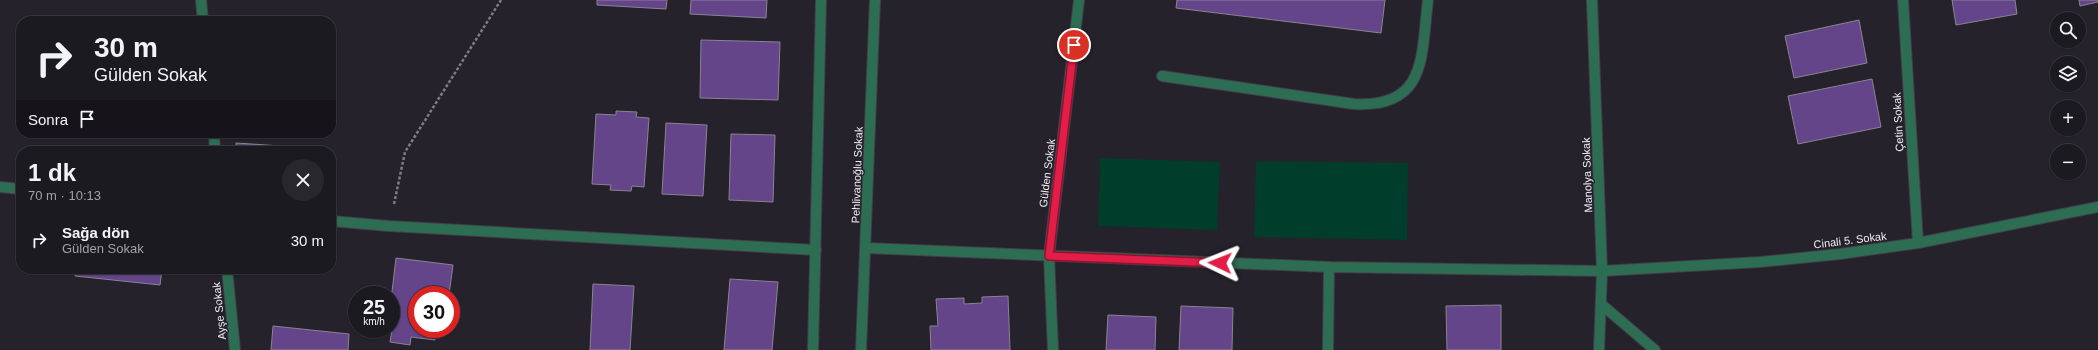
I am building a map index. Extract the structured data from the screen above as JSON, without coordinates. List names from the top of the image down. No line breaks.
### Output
{"streets":{"street":["Çetin Sokak","Gülden Sokak","Pehlivanoğlu Sokak","Manolya Sokak","Cinali 5. Sokak","Ayşe Sokak"]},"crossings":[["Çetin Sokak","Cinali 5. Sokak"],["Gülden Sokak","Cinali 5. Sokak"],["Pehlivanoğlu Sokak","Cinali 5. Sokak"],["Manolya Sokak","Cinali 5. Sokak"]],"page":{"map_buttons":["+","−"],"turn":["30 m","Gülden Sokak"],"then":"Sonra","heading":["1 dk","70 m · 10:13"],"list":[{"name":"Sağa dön","note":"Gülden Sokak","value":"30 m"}],"speed":"25 km/h","limit":"30"}}
